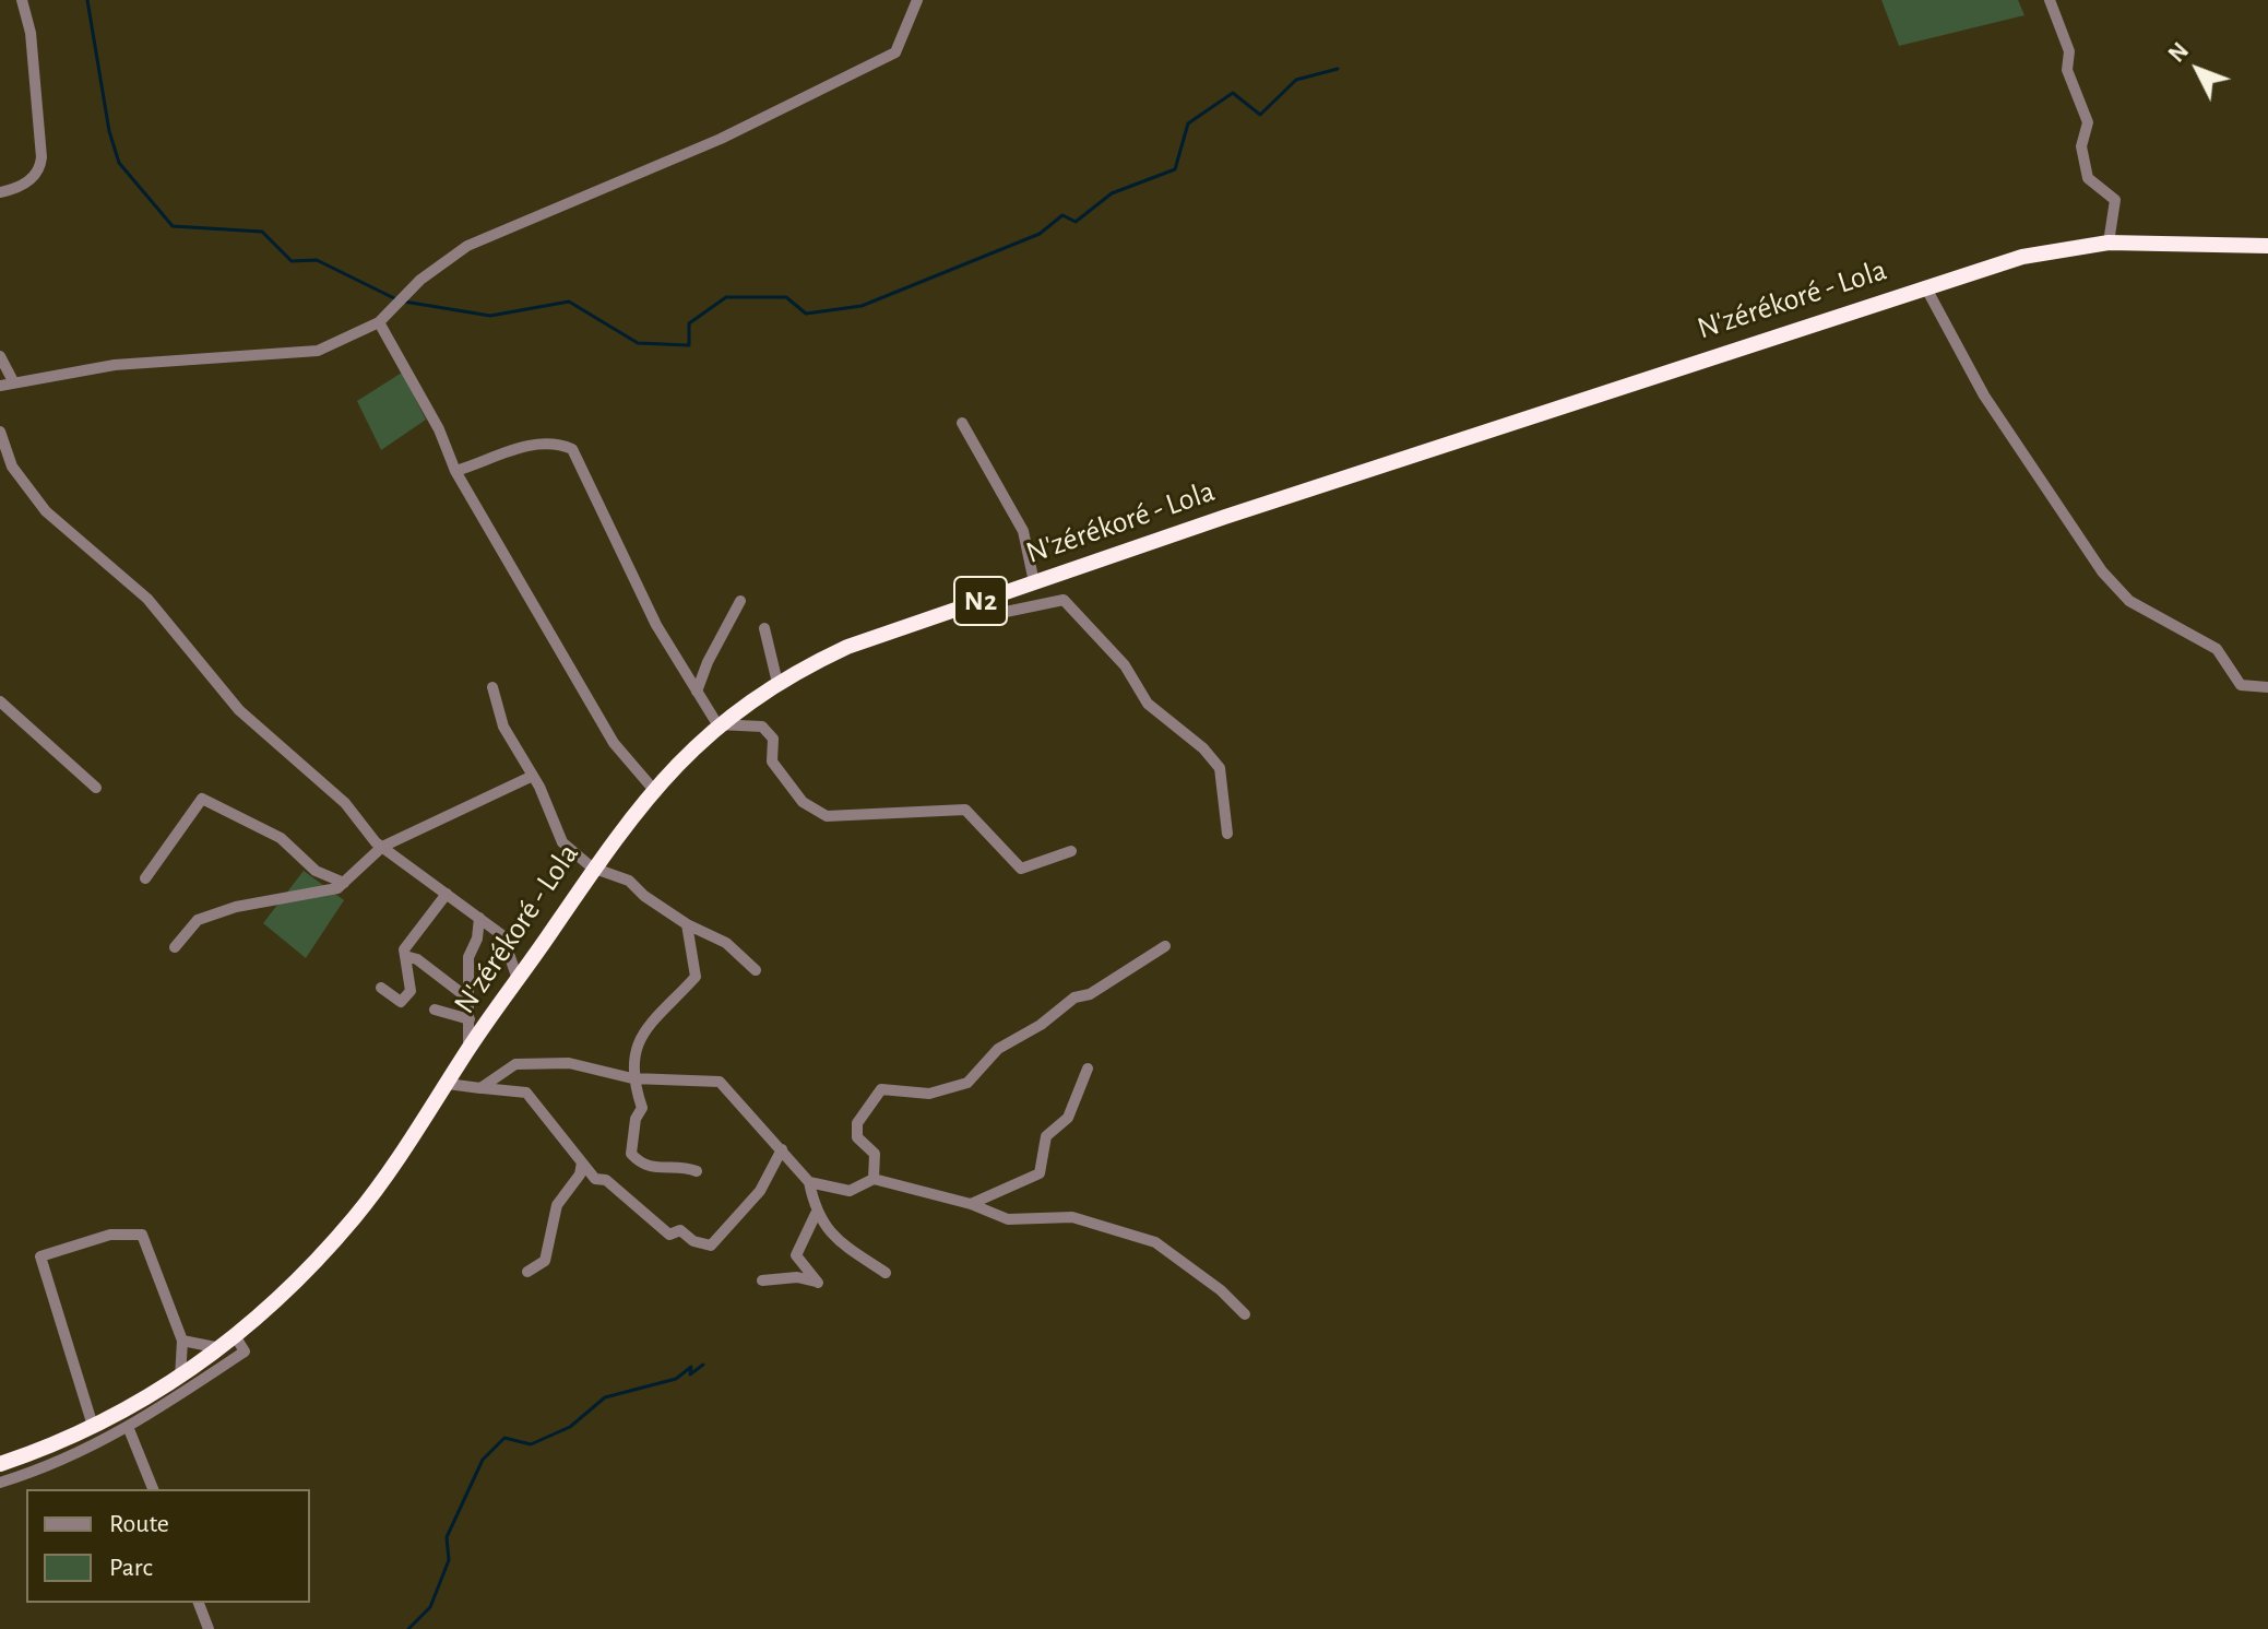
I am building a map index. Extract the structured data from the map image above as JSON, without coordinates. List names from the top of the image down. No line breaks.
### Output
{"streets":{"highway":["N'zérékoré - Lola","N2"]},"legend":["Route","Parc"],"north":"top left"}
